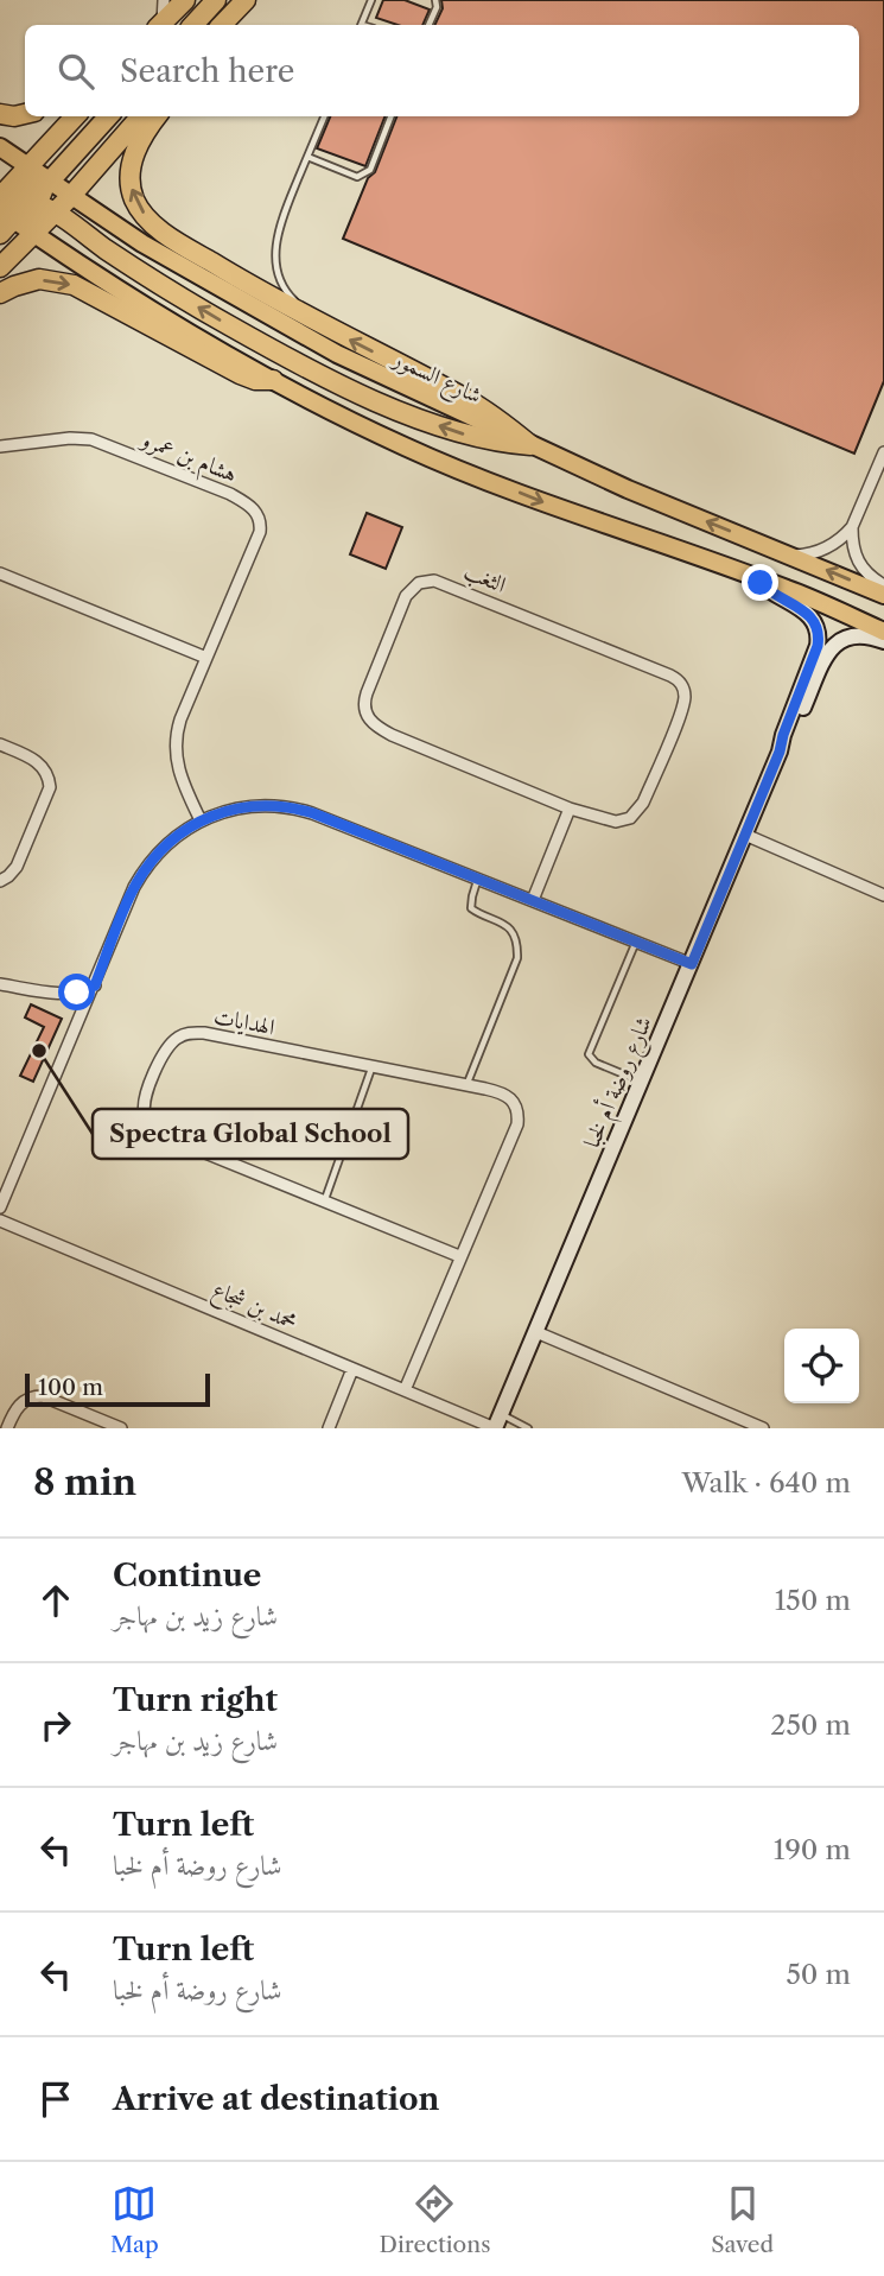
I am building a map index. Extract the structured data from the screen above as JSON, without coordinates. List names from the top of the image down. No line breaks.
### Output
{"streets":{"main road":["شارع السمور"],"street":["هشام بن عمرو","الثغب","الهدايات","شارع روضة أم لخبا","محمد بن شجاع"]},"crossings":[["الهدايات","محمد بن شجاع"],["شارع روضة أم لخبا","محمد بن شجاع"]],"places":["Spectra Global School"],"scale_bar":"100 m","page":{"search":"Search here","scale":"100 m","heading":["8 min","Walk · 640 m"],"list":[["Continue","شارع زيد بن مهاجر","150 m"],["Turn right","شارع زيد بن مهاجر","250 m"],["Turn left","شارع روضة أم لخبا","190 m"],["Turn left","شارع روضة أم لخبا","50 m"],"Arrive at destination"],"nav":["Map","Directions","Saved"]}}
